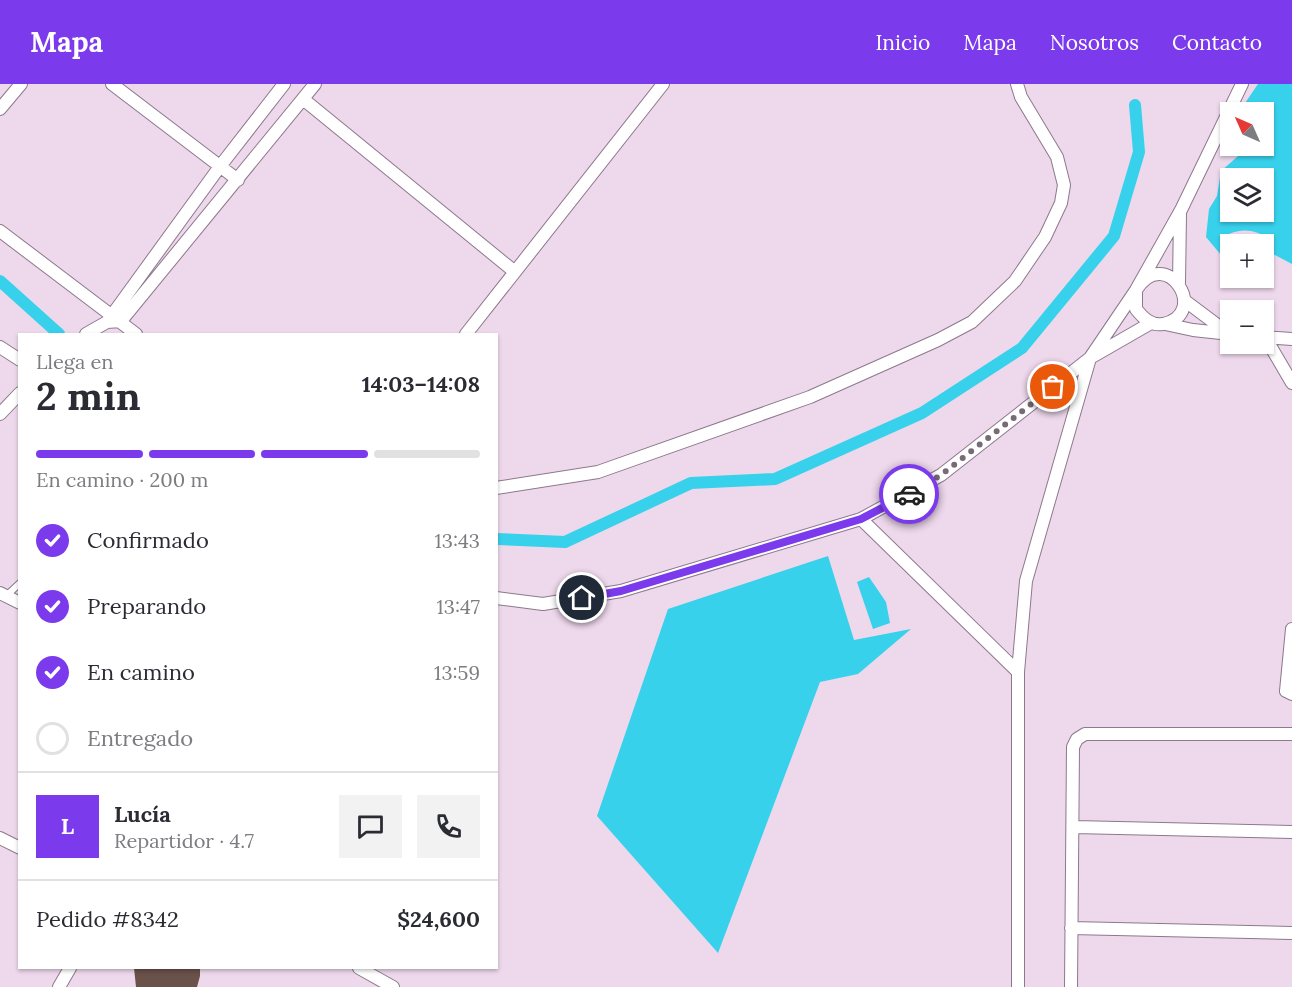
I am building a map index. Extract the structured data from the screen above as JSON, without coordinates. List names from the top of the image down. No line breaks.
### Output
{"north":"top left","page":{"header":"Mapa","nav":["Inicio","Mapa","Nosotros","Contacto"],"map_buttons":["+","−"],"heading":["2 min","Llega en","14:03–14:08"],"panel":["Lucía","Repartidor · 4.7","Pedido #8342","$24,600"],"bar":"En camino · 200 m","list":[["Confirmado","13:43"],["Preparando","13:47"],["En camino","13:59"],"Entregado"],"round":"L"}}
